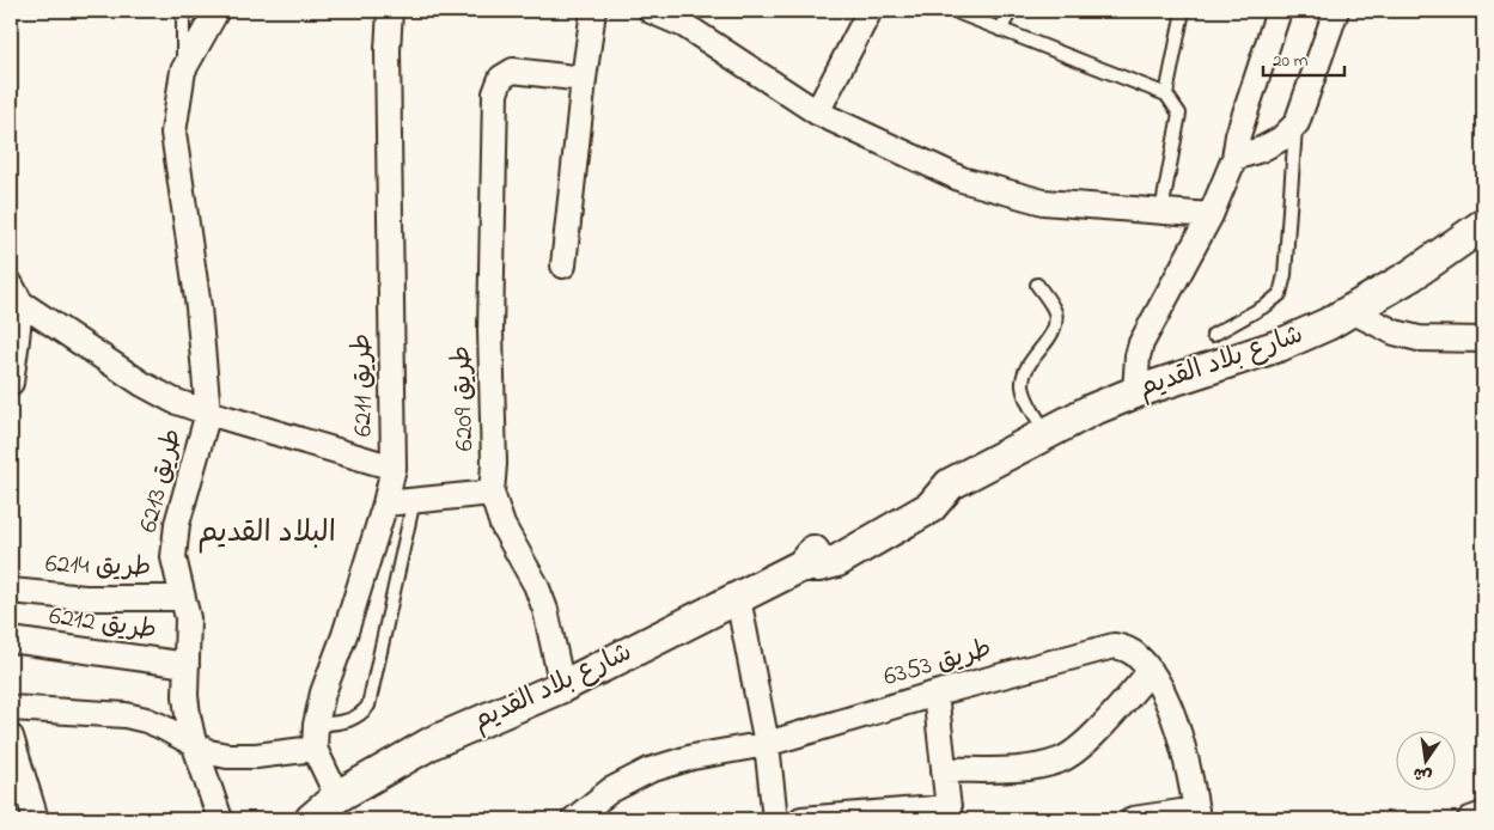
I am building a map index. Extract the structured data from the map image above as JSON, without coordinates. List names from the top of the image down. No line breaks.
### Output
{"streets":{"street":["شارع بلاد القديم","طريق 6211","طريق 6209","طريق 6213","طريق 6214","طريق 6212","طريق 6353"]},"crossings":[["شارع بلاد القديم","طريق 6209"],["طريق 6211","طريق 6213"],["طريق 6213","طريق 6214"],["طريق 6213","طريق 6212"]],"districts":["البلاد القديم"],"scale_bar":"20 m","north":"bottom"}
